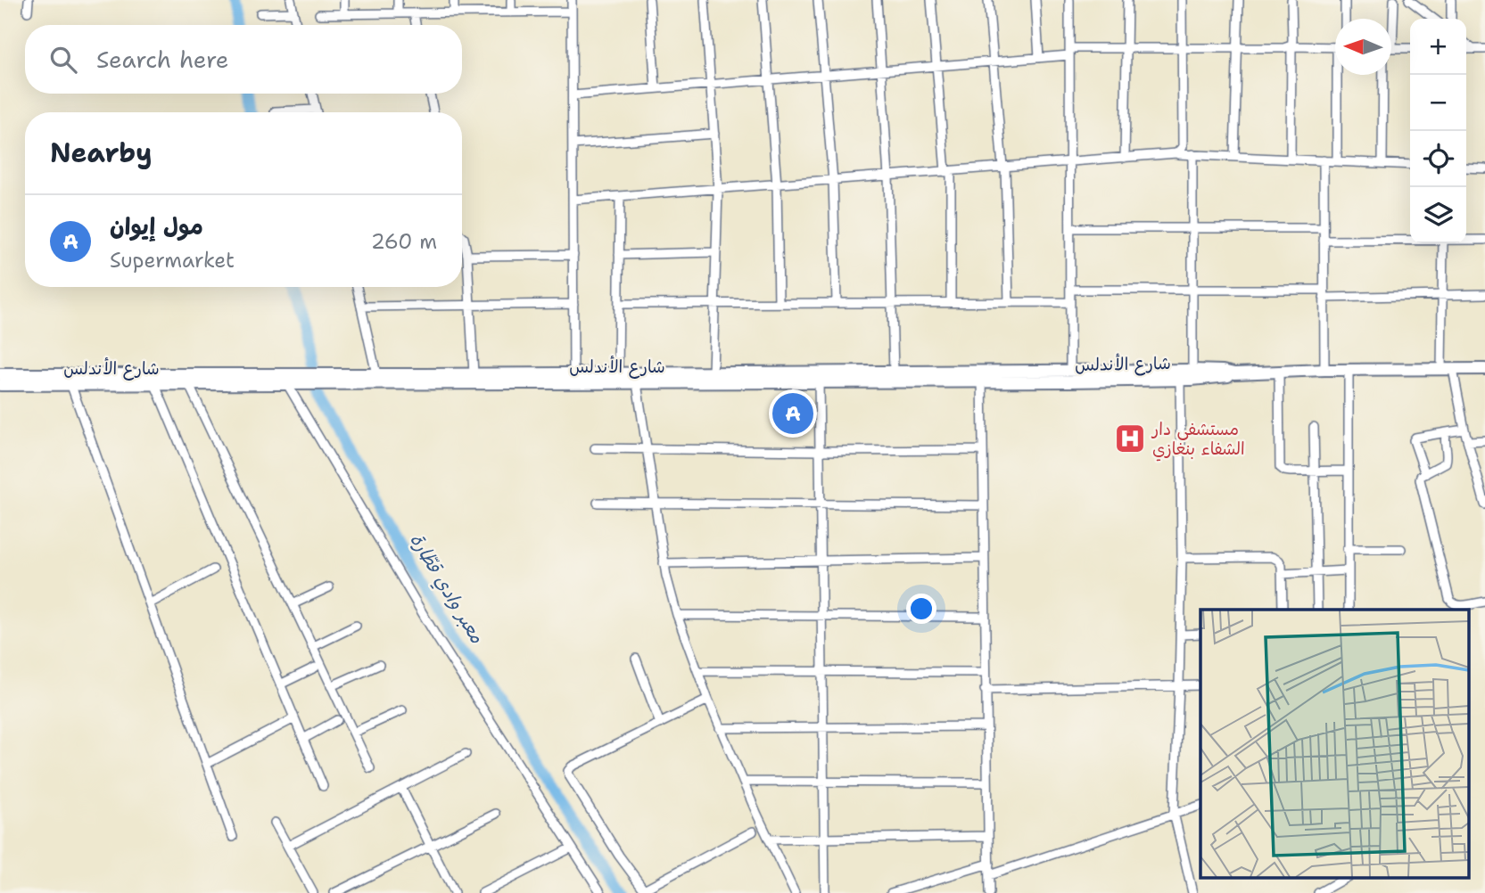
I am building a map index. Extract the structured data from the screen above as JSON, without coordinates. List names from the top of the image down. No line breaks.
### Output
{"streets":{"main road":["شارع الأندلس"]},"water":["معبر وادي قطّارة"],"places":{"hospital":["مستشفى دار الشفاء بنغازي"]},"north":"left","page":{"map_buttons":["+","−"],"search":"Search here","heading":"Nearby","list":[{"mark":"A","name":"مول إيوان","note":"Supermarket","value":"260 m"}],"pins":"A"}}
